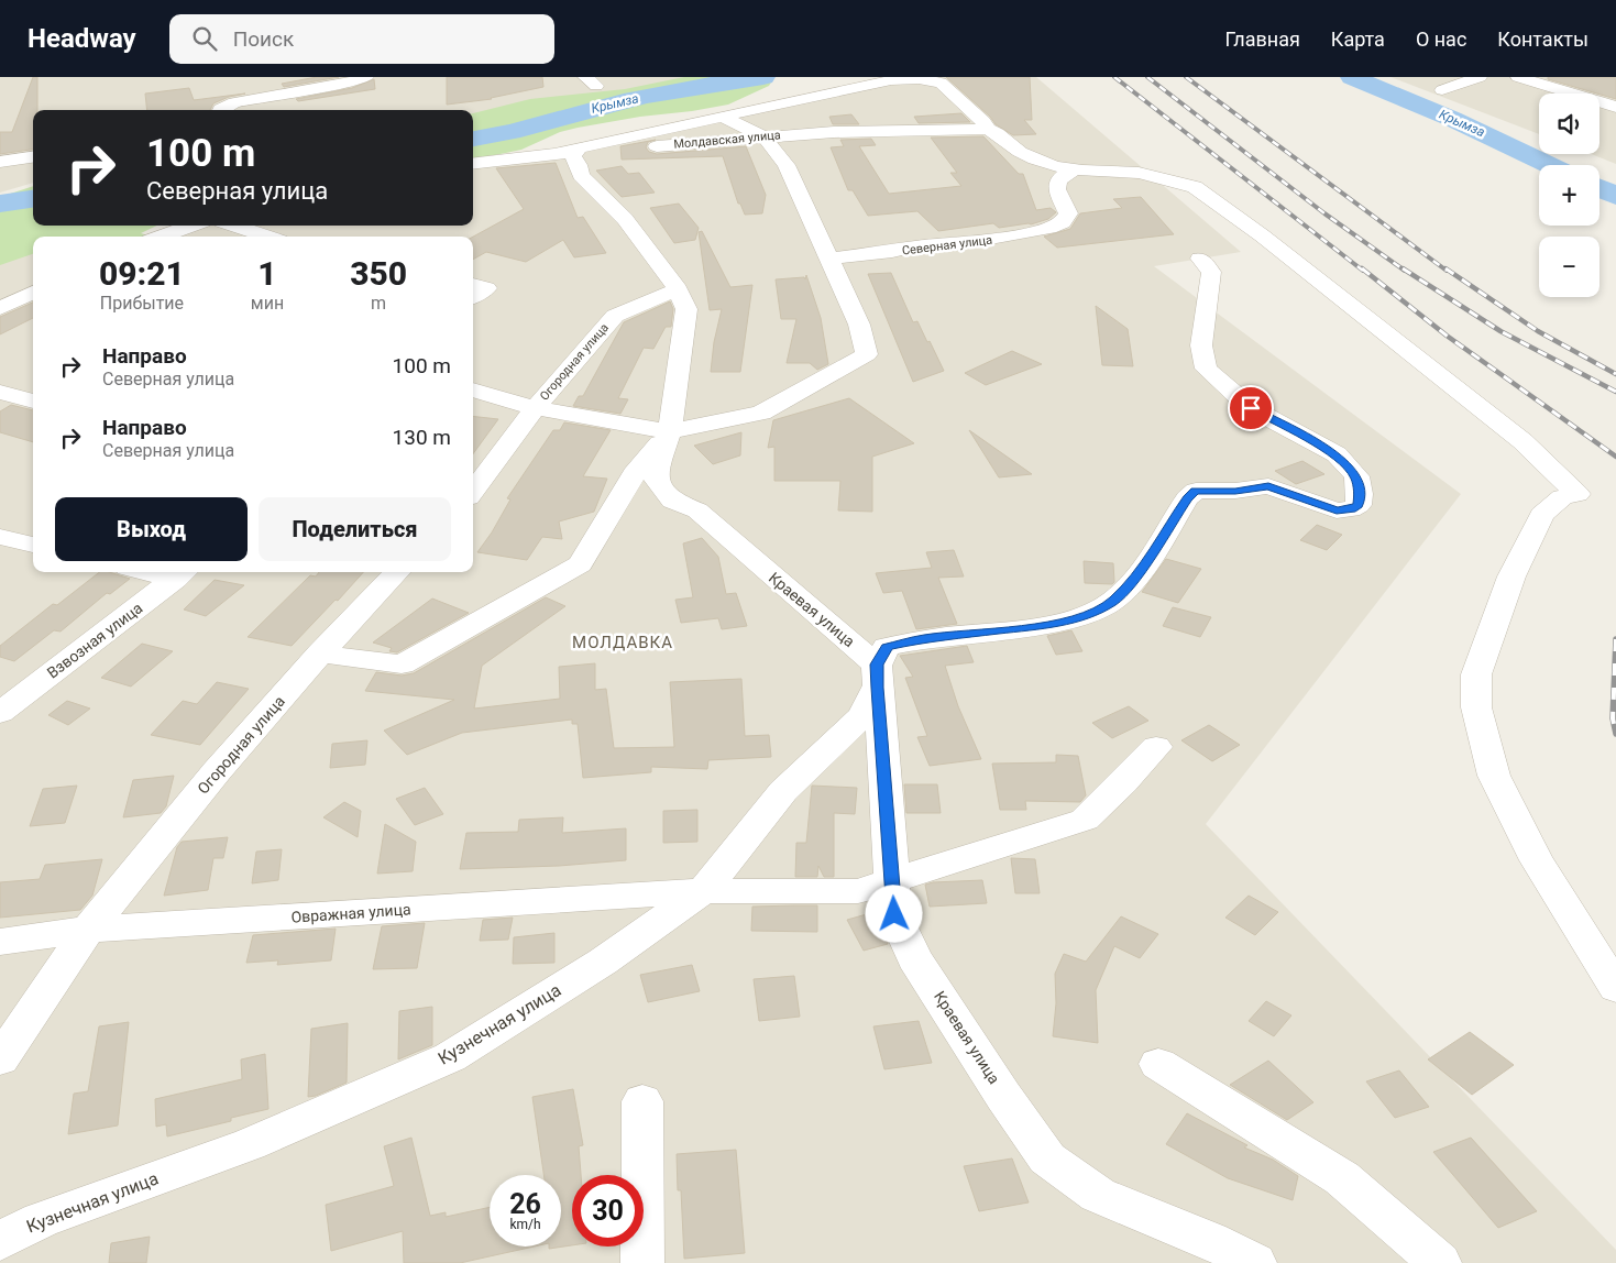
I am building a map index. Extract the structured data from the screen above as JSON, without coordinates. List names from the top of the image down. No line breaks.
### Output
{"streets":{"street":["Молдавская улица","Северная улица","Огородная улица","Краевая улица","Взвозная улица","Овражная улица","Кузнечная улица"]},"crossings":[["Огородная улица","Краевая улица"],["Огородная улица","Овражная улица"],["Краевая улица","Овражная улица"],["Краевая улица","Кузнечная улица"],["Овражная улица","Кузнечная улица"]],"districts":["МОЛДАВКА"],"water":["Крымза"],"page":{"header":"Headway","search":"Поиск","nav":["Главная","Карта","О нас","Контакты"],"map_buttons":["+","−"],"turn":["100 m","Северная улица"],"eta":["09:21","Прибытие","1","мин","350","m"],"list":[{"name":"Направо","note":"Северная улица","value":"100 m"},{"name":"Направо","note":"Северная улица","value":"130 m"}],"buttons":["Выход","Поделиться"],"speed":"26 km/h","limit":"30"}}
